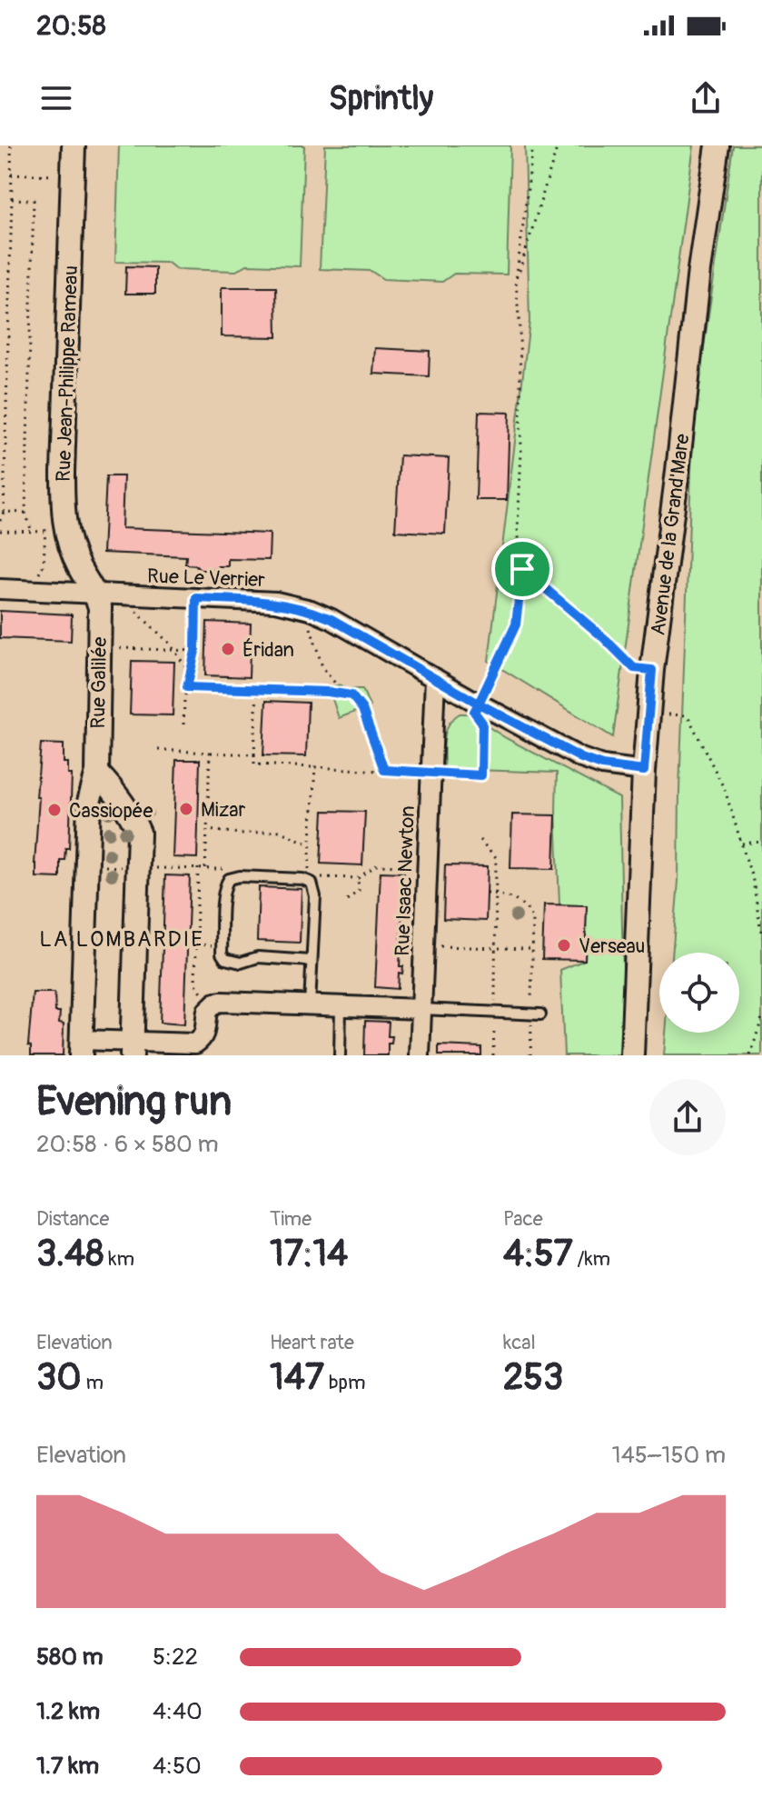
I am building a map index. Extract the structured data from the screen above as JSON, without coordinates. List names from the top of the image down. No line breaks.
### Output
{"streets":{"street":["Rue Jean-Philippe Rameau","Avenue de la Grand'Mare","Rue Le Verrier","Rue Galilée","Rue Isaac Newton"]},"crossings":[["Rue Jean-Philippe Rameau","Rue Le Verrier"],["Rue Jean-Philippe Rameau","Rue Galilée"],["Rue Le Verrier","Rue Galilée"],["Rue Le Verrier","Rue Isaac Newton"]],"districts":["LA LOMBARDIE"],"places":["Éridan","Mizar","Cassiopée","Verseau"],"page":{"status":"20:58","header":"Sprintly","heading":["Evening run","20:58 · 6 × 580 m"],"stats":[["Distance","3.48 km"],["Time","17:14"],["Pace","4:57 /km"],["Elevation","30 m"],["Heart rate","147 bpm"],["kcal","253"]],"chart":["Elevation","145–150 m"],"list":[{"name":"580 m","note":"5:22"},{"name":"1.2 km","note":"4:40"},{"name":"1.7 km","note":"4:50"}]}}
